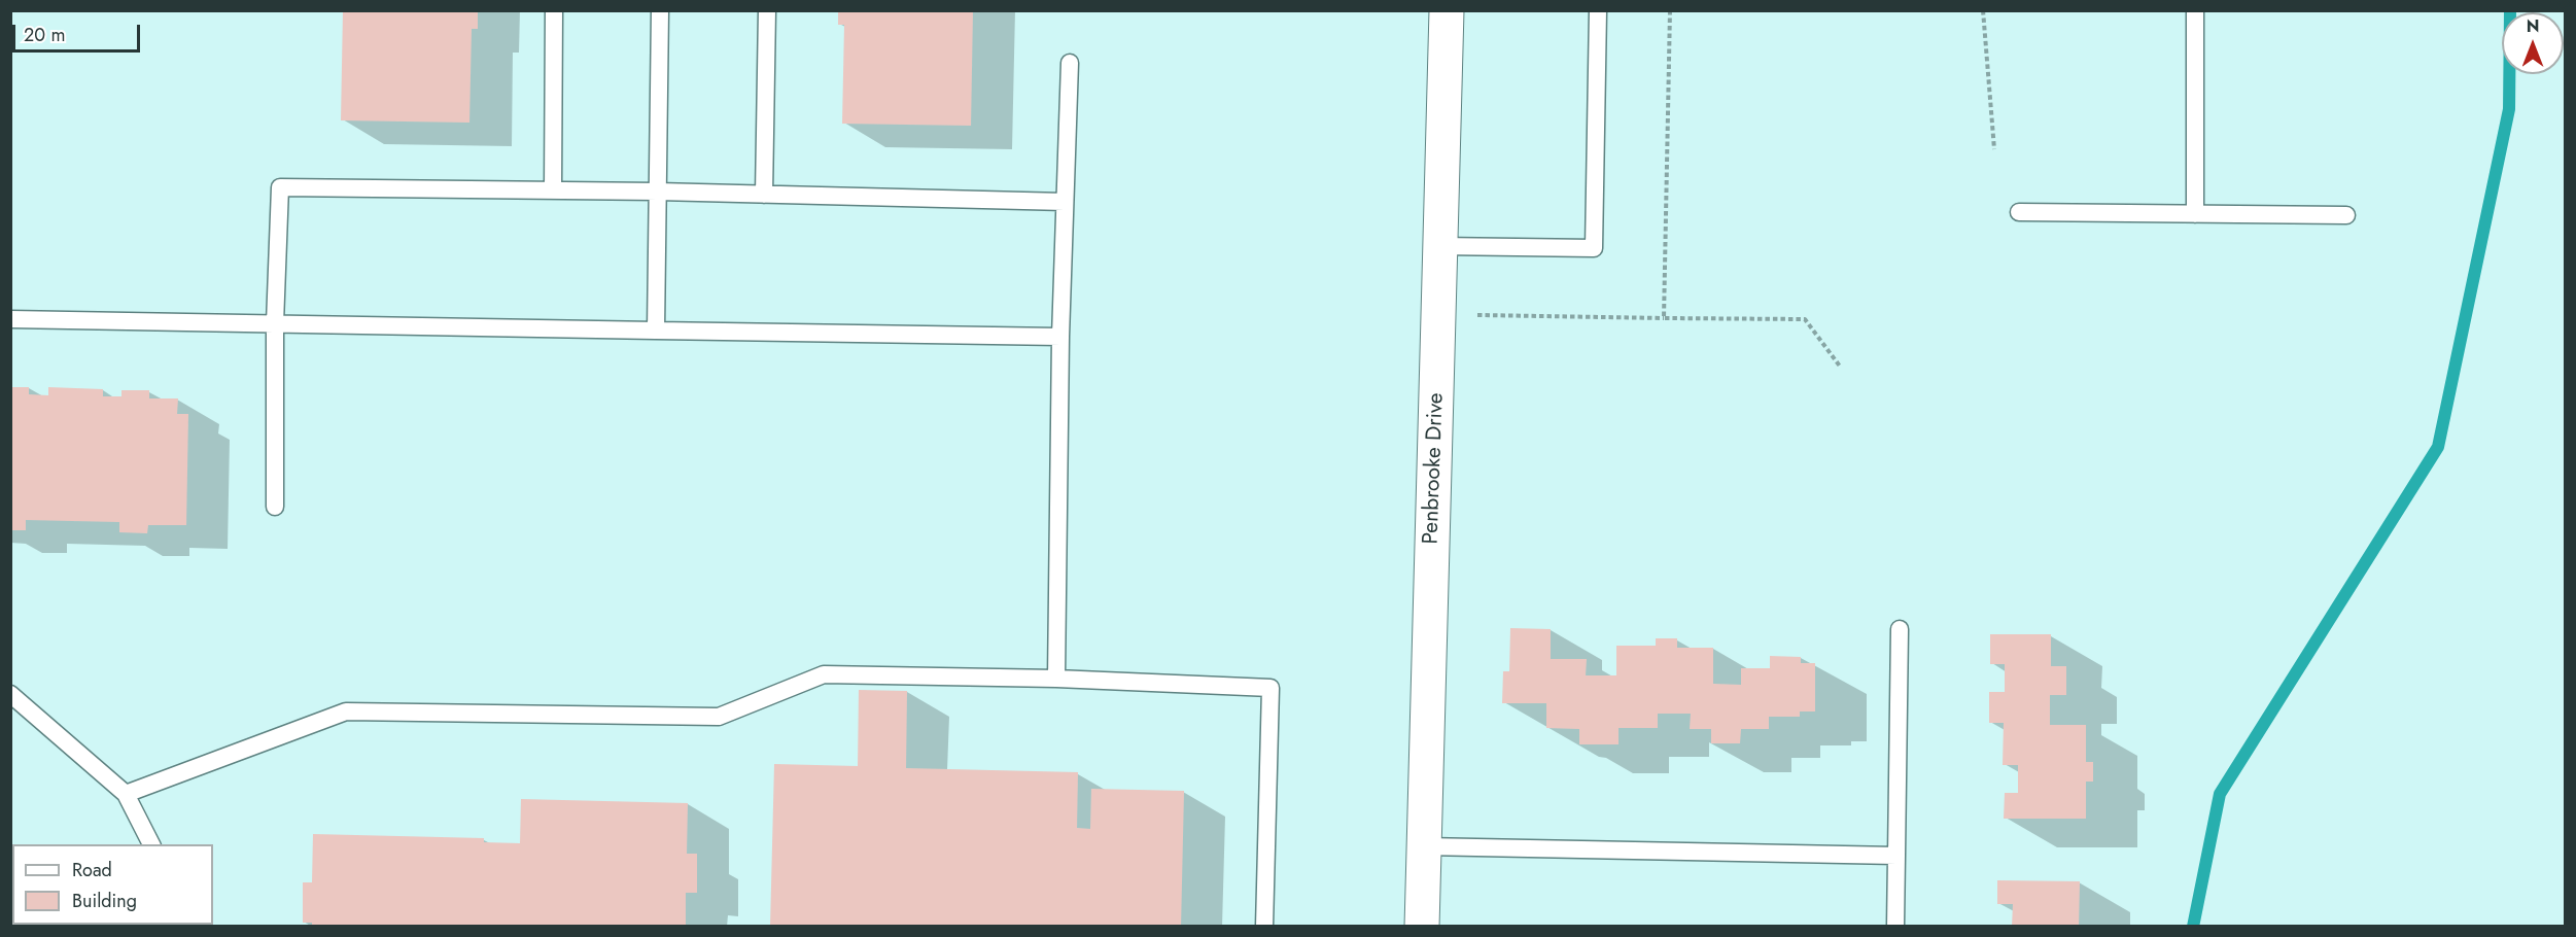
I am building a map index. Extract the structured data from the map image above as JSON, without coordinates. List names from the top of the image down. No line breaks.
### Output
{"streets":{"street":["Penbrooke Drive"]},"legend":["Road","Building"],"scale_bar":"20 m","north":"top"}
